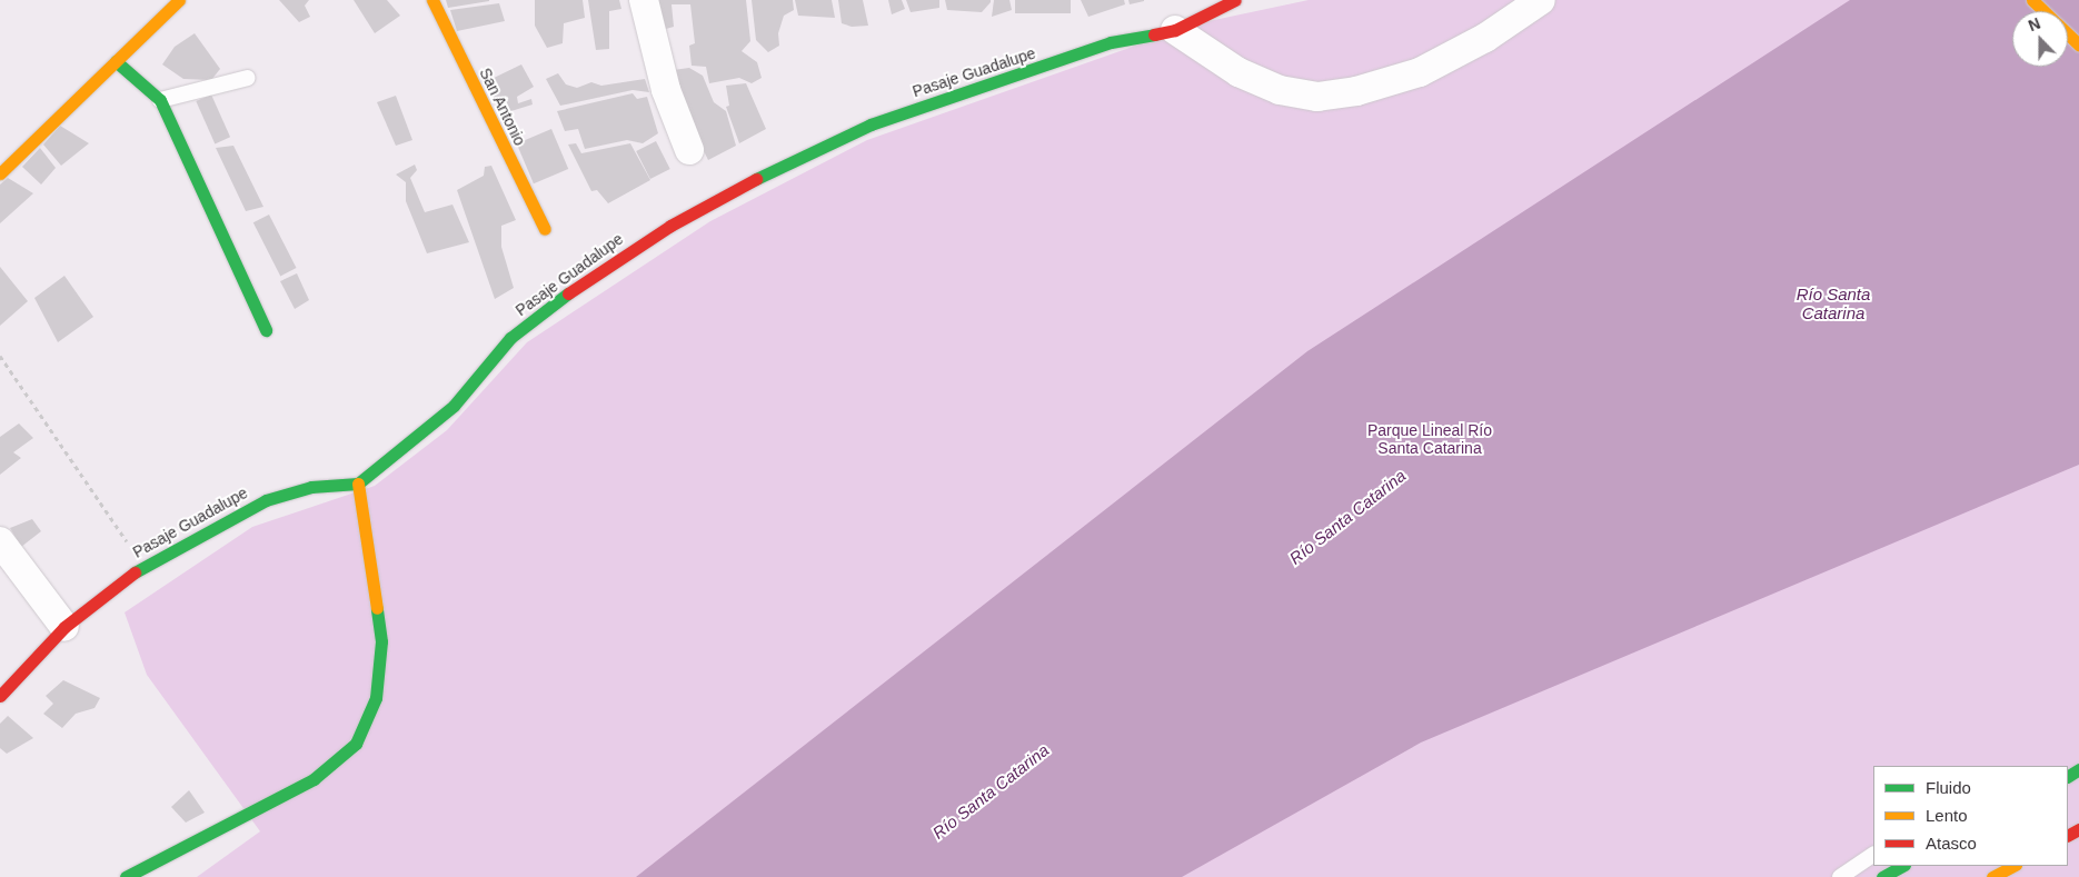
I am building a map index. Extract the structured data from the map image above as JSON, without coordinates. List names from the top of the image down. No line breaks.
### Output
{"streets":{"main road":["Pasaje Guadalupe","San Antonio"]},"water":["Río Santa Catarina"],"parks":["Parque Lineal Río Santa Catarina"],"legend":["Fluido","Lento","Atasco"],"north":"top"}
